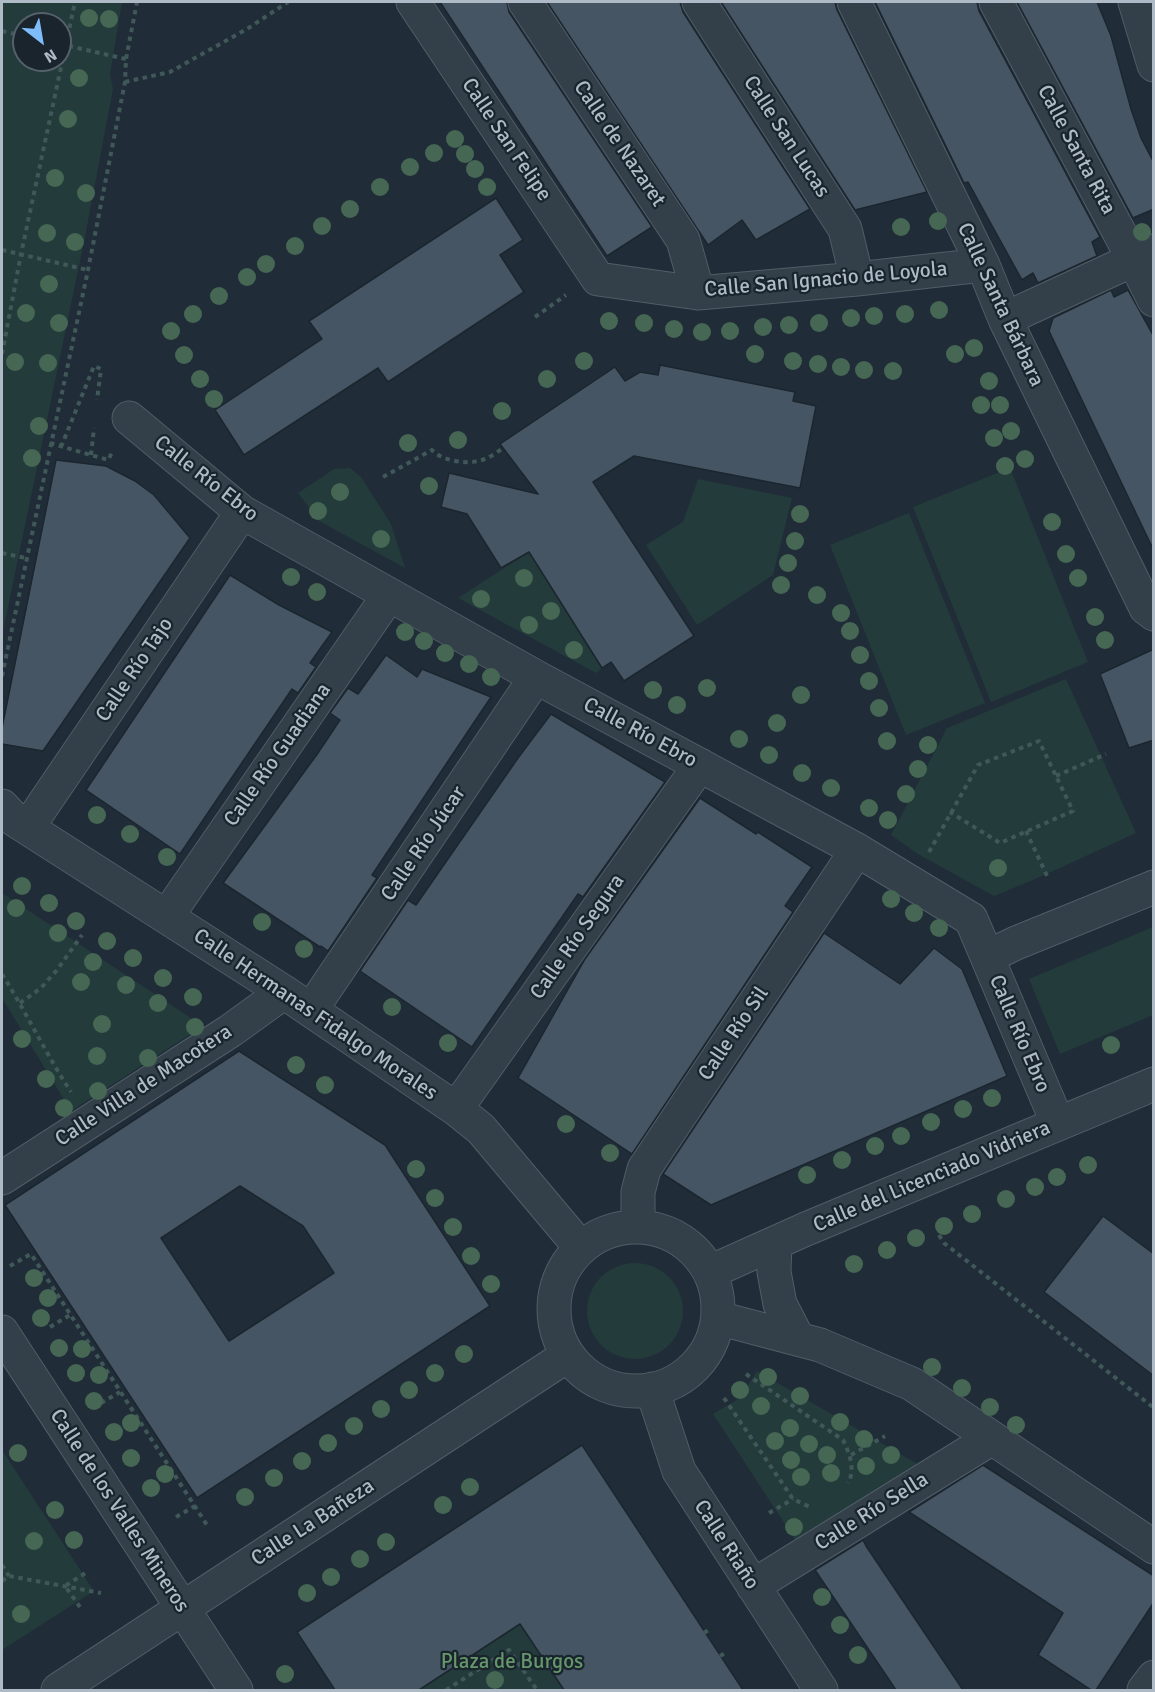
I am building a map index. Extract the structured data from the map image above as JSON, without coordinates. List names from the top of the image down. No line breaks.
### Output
{"streets":{"street":["Calle San Lucas","Calle San Felipe","Calle de Nazaret","Calle Santa Rita","Calle San Ignacio de Loyola","Calle Santa Bárbara","Calle Río Ebro","Calle Río Tajo","Calle Río Guadiana","Calle Río Júcar","Calle Río Segura","Calle Hermanas Fidalgo Morales","Calle Río Sil","Calle Villa de Macotera","Calle del Licenciado Vidriera","Calle de los Valles Mineros","Calle Río Sella","Calle La Bañeza","Calle Riaño"]},"crossings":[["Calle San Lucas","Calle San Ignacio de Loyola"],["Calle San Felipe","Calle San Ignacio de Loyola"],["Calle de Nazaret","Calle San Ignacio de Loyola"],["Calle San Ignacio de Loyola","Calle Santa Bárbara"],["Calle Río Ebro","Calle Río Tajo"],["Calle Río Ebro","Calle Río Guadiana"],["Calle Río Ebro","Calle Río Júcar"],["Calle Río Ebro","Calle Río Segura"],["Calle Río Ebro","Calle Río Sil"],["Calle Río Ebro","Calle del Licenciado Vidriera"],["Calle Río Tajo","Calle Hermanas Fidalgo Morales"],["Calle Río Guadiana","Calle Hermanas Fidalgo Morales"],["Calle Río Júcar","Calle Hermanas Fidalgo Morales"],["Calle Río Segura","Calle Hermanas Fidalgo Morales"],["Calle Hermanas Fidalgo Morales","Calle Río Sil"],["Calle Hermanas Fidalgo Morales","Calle Villa de Macotera"],["Calle Hermanas Fidalgo Morales","Calle del Licenciado Vidriera"],["Calle Hermanas Fidalgo Morales","Calle La Bañeza"],["Calle Hermanas Fidalgo Morales","Calle Riaño"],["Calle Río Sil","Calle del Licenciado Vidriera"],["Calle Río Sil","Calle La Bañeza"],["Calle Río Sil","Calle Riaño"],["Calle del Licenciado Vidriera","Calle La Bañeza"],["Calle del Licenciado Vidriera","Calle Riaño"],["Calle de los Valles Mineros","Calle La Bañeza"],["Calle Río Sella","Calle Riaño"],["Calle La Bañeza","Calle Riaño"]],"parks":["Plaza de Burgos"],"north":"bottom right"}
